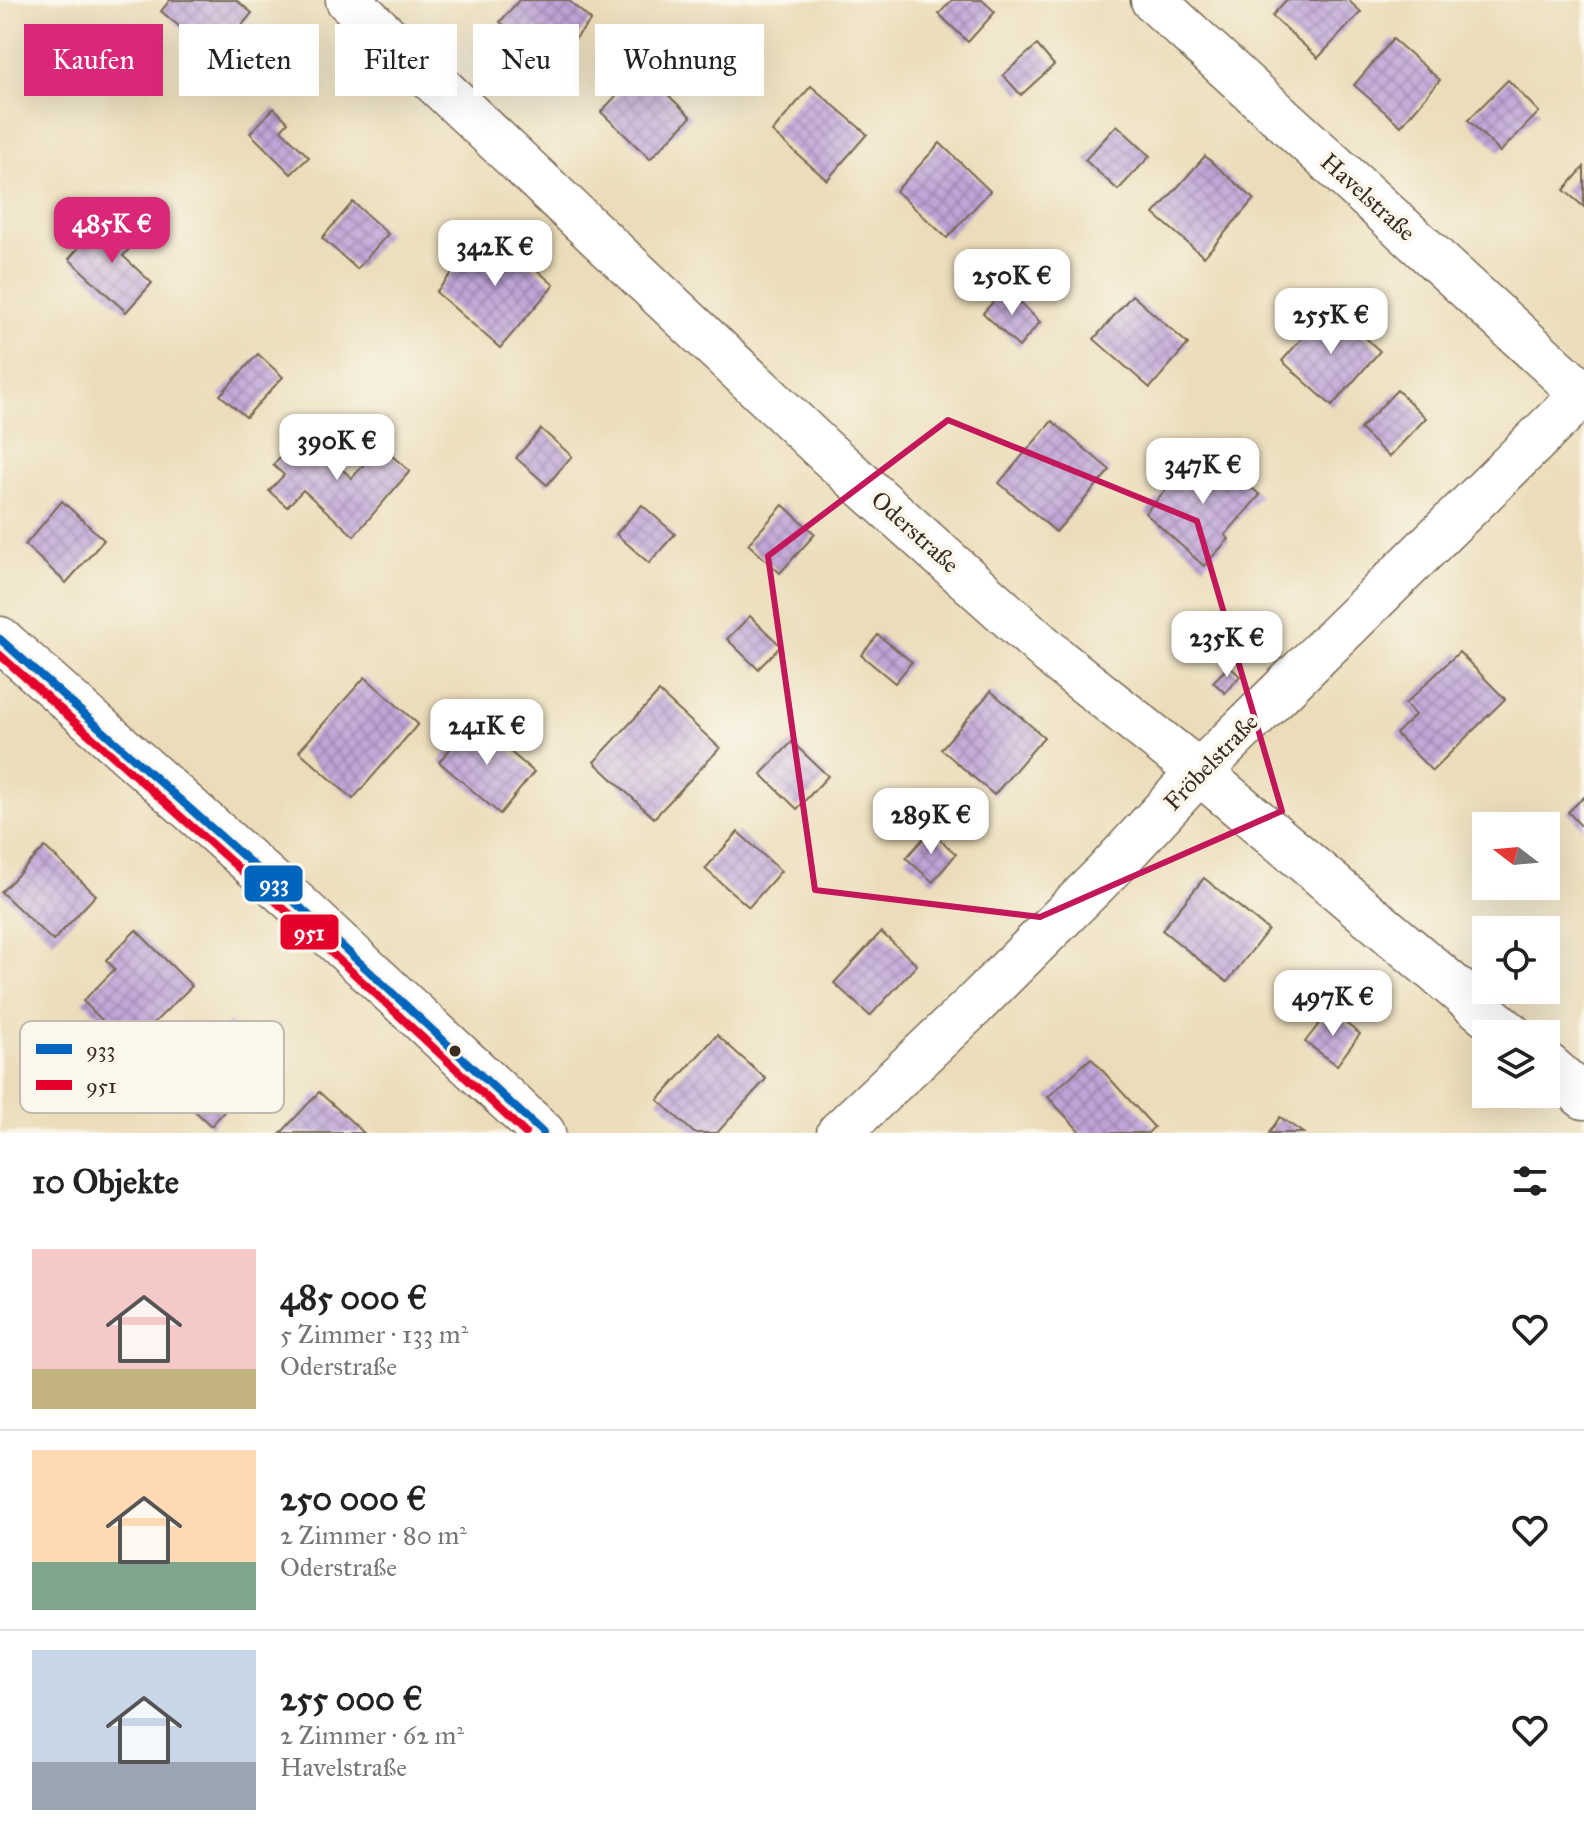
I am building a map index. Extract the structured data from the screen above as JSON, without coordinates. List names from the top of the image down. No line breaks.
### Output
{"streets":{"street":["Havelstraße","Oderstraße","Fröbelstraße"]},"crossings":[["Havelstraße","Fröbelstraße"],["Oderstraße","Fröbelstraße"]],"lines":["transit line 933","transit line 951"],"legend":["933","951"],"north":"left","page":{"chip":["Kaufen","Mieten","Filter","Neu","Wohnung"],"price":["485K €","342K €","250K €","255K €","390K €","347K €","235K €","241K €","289K €","497K €"],"heading":"10 Objekte","list":[{"name":"485 000 €","note":"5 Zimmer · 133 m² · Oderstraße"},{"name":"250 000 €","note":"2 Zimmer · 80 m² · Oderstraße"},{"name":"255 000 €","note":"2 Zimmer · 62 m² · Havelstraße"}]}}
